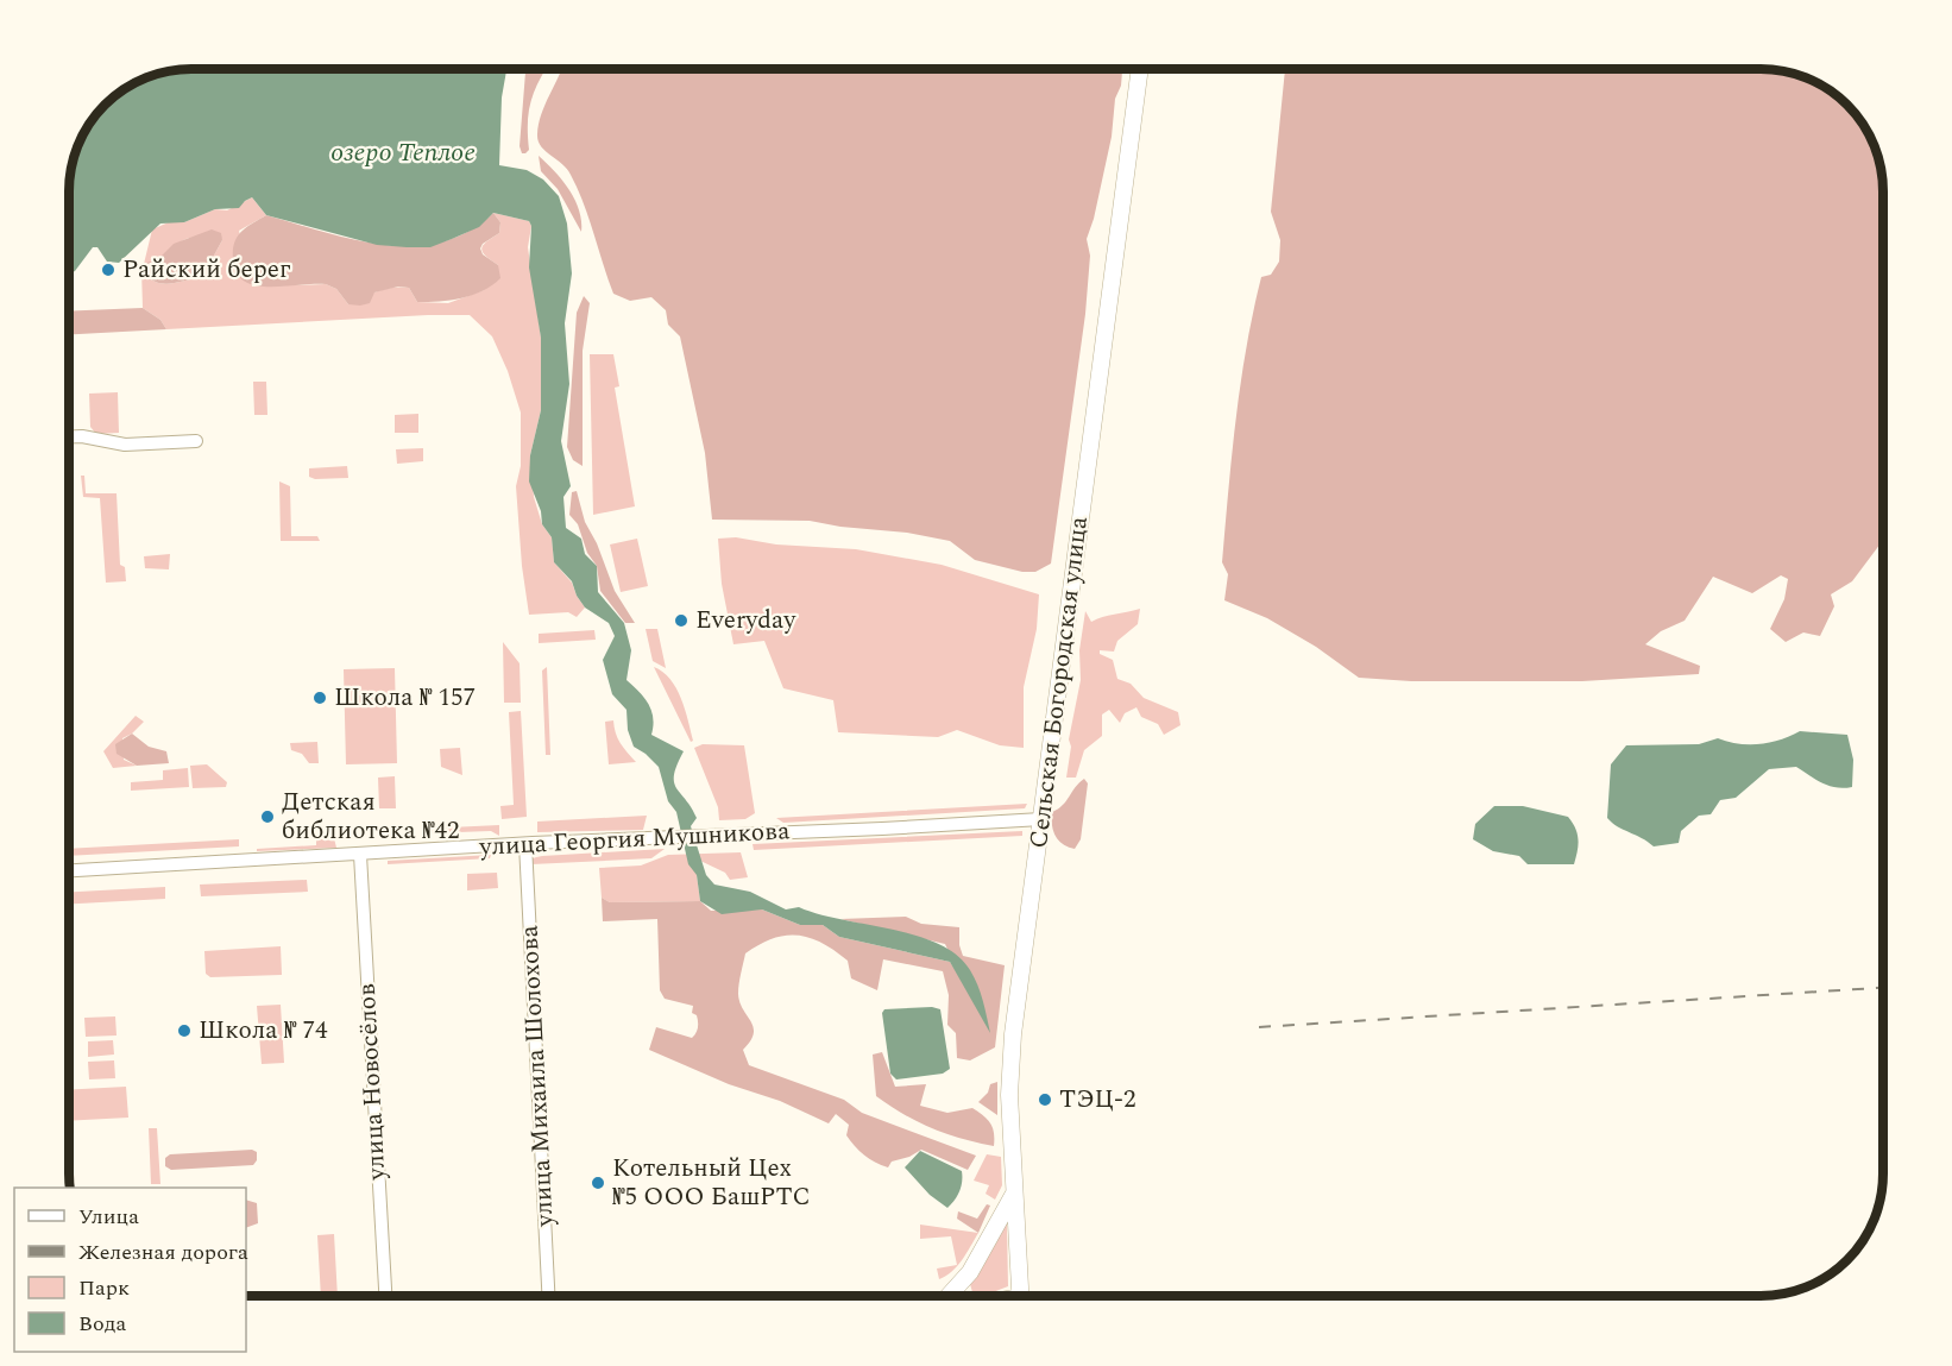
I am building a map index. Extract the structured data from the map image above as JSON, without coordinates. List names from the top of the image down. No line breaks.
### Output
{"streets":{"main road":["Сельская Богородская улица"],"street":["улица Георгия Мушникова","улица Михаила Шолохова","улица Новосёлов"]},"crossings":[["Сельская Богородская улица","улица Георгия Мушникова"],["улица Георгия Мушникова","улица Михаила Шолохова"],["улица Георгия Мушникова","улица Новосёлов"]],"water":["озеро Теплое"],"places":["Райский берег","Everyday","Школа № 157","Детская библиотека №42","Школа № 74","ТЭЦ-2","Котельный Цех №5 ООО БашРТС"],"legend":["Улица","Железная дорога","Парк","Вода"]}
